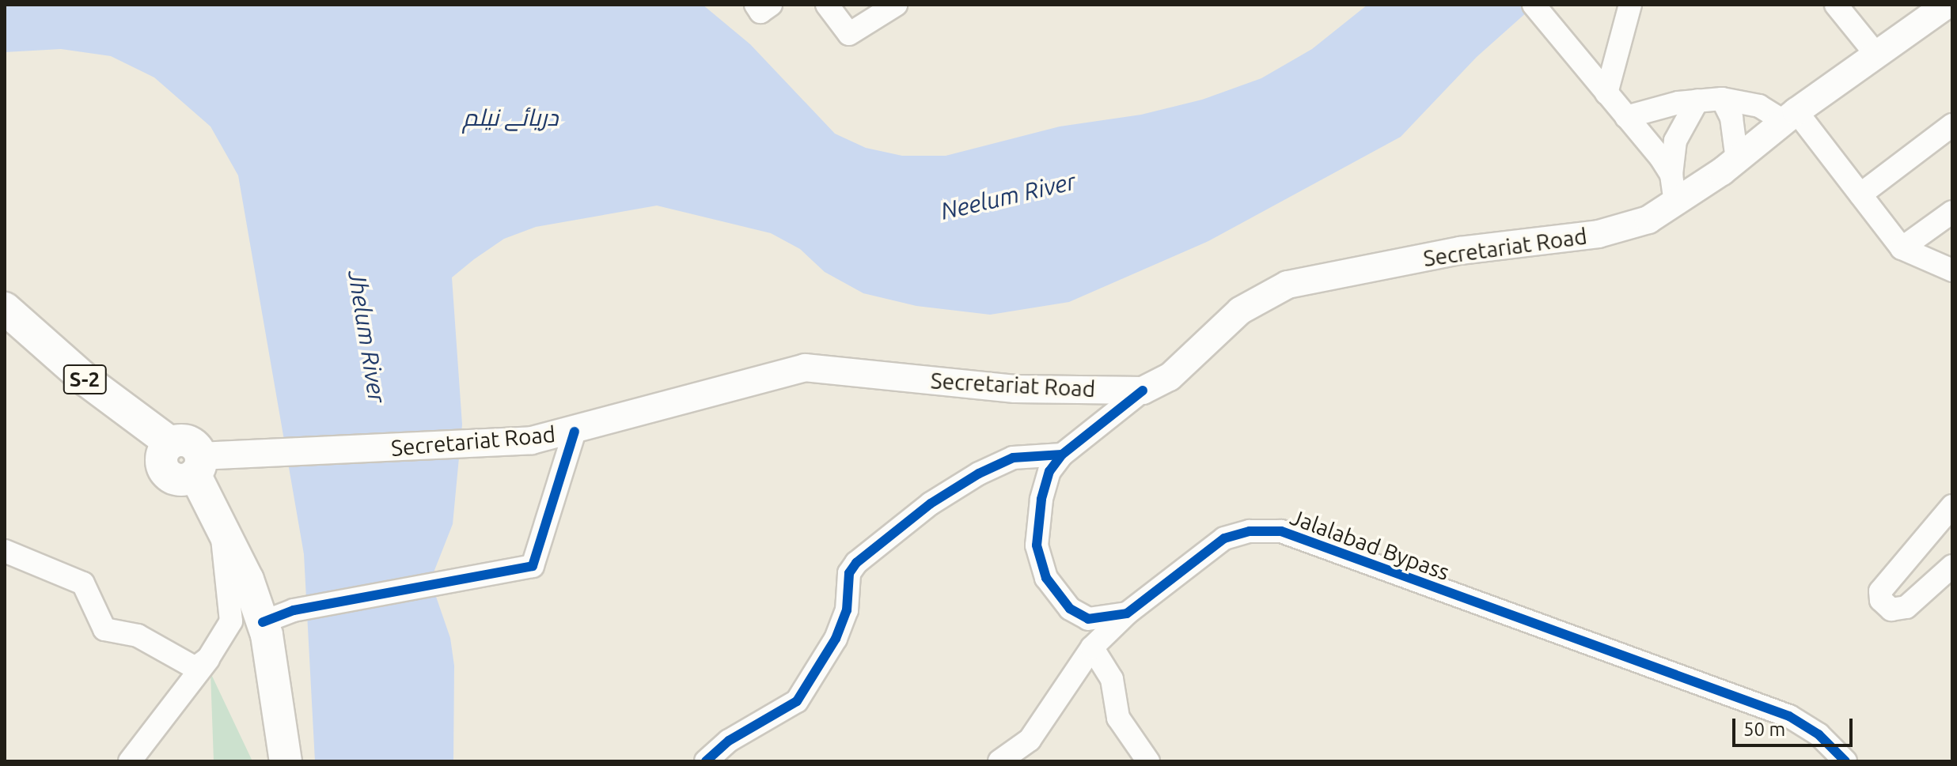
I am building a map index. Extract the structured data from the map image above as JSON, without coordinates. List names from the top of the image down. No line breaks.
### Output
{"streets":{"highway":["S-2"],"main road":["Secretariat Road"],"street":["Jalalabad Bypass"]},"crossings":[["Secretariat Road","S-2"],["Secretariat Road","Jalalabad Bypass"]],"water":["دریائے نیلم","Neelum River","Jhelum River"],"scale_bar":"50 m"}
